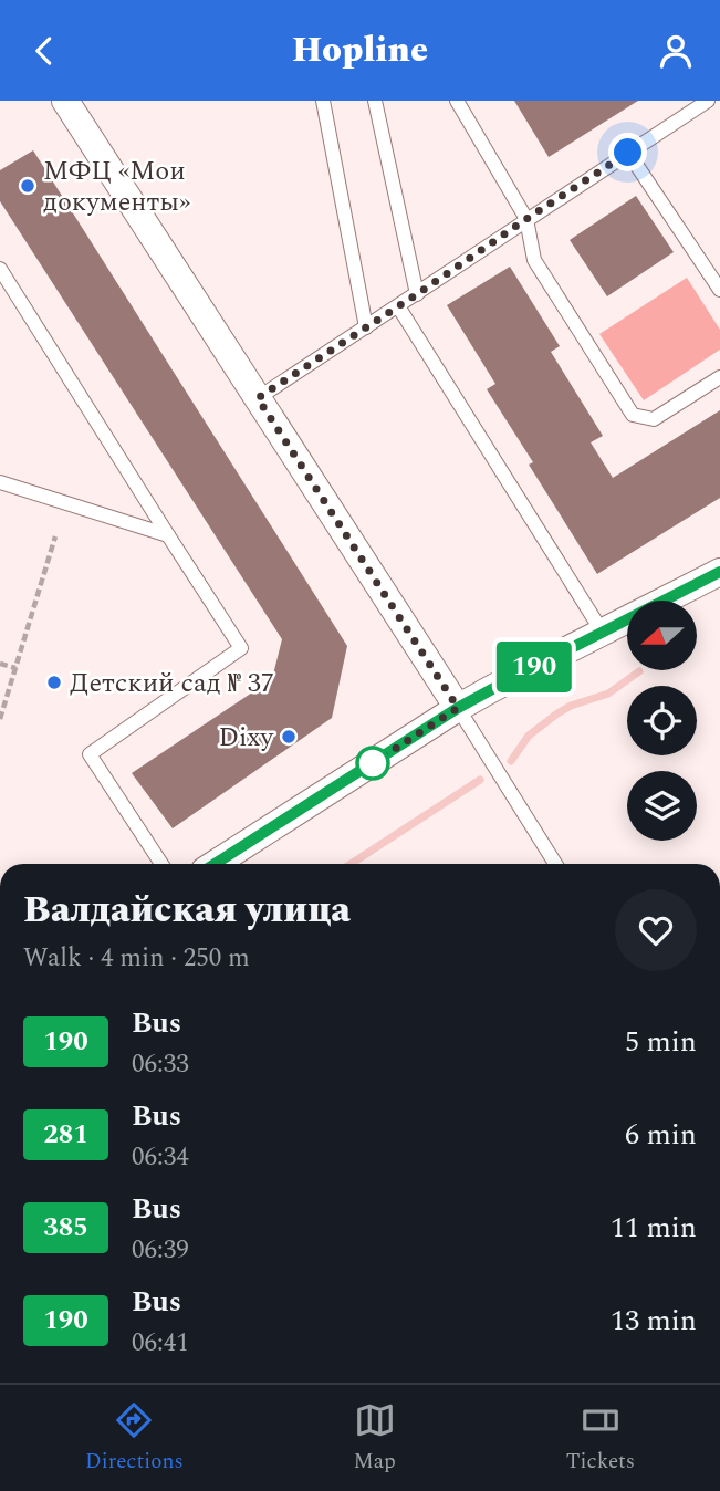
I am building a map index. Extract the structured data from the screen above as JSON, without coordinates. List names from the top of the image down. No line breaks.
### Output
{"places":["МФЦ «Мои документы»","Детский сад № 37","Dixy"],"lines":["bus line 190"],"north":"left","page":{"header":"Hopline","on_map":"190","heading":["Валдайская улица","Walk · 4 min · 250 m"],"list":[{"mark":"190","name":"Bus","note":"06:33","value":"5 min"},{"mark":"281","name":"Bus","note":"06:34","value":"6 min"},{"mark":"385","name":"Bus","note":"06:39","value":"11 min"},{"mark":"190","name":"Bus","note":"06:41","value":"13 min"}],"tabs":["Directions","Map","Tickets"]}}
